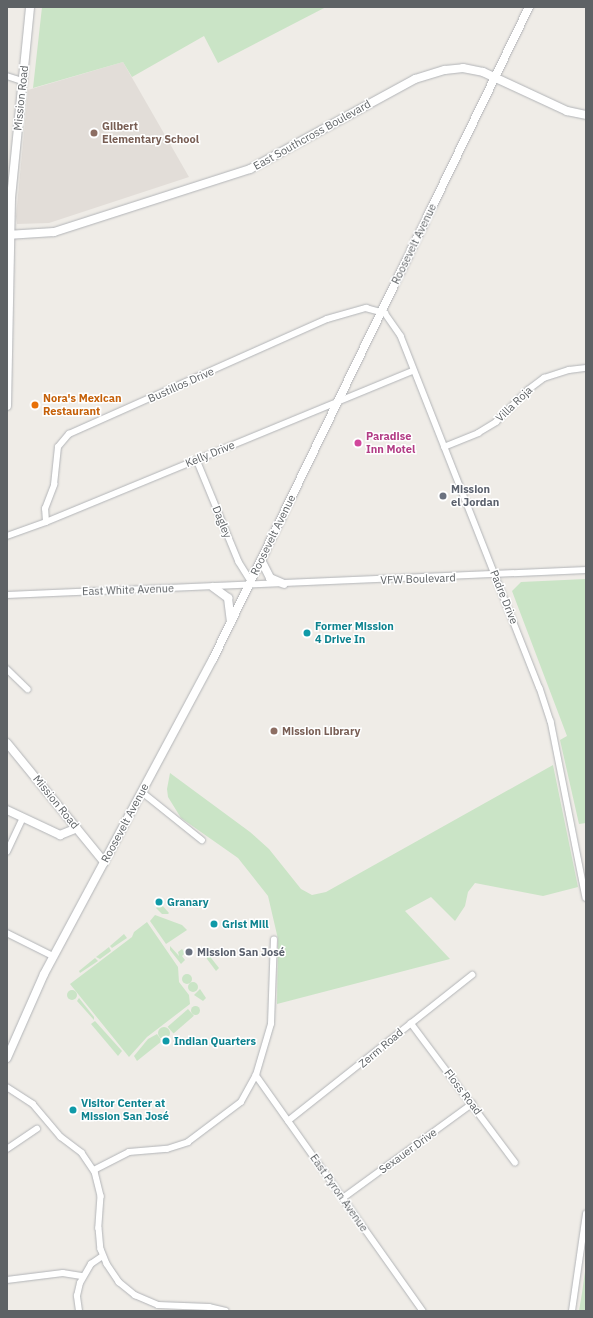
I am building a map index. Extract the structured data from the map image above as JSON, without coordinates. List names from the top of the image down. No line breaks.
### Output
{"streets":{"main road":["Mission Road","East Southcross Boulevard","Roosevelt Avenue"],"street":["Bustillos Drive","Villa Roja","Kelly Drive","Dagley","VFW Boulevard","East White Avenue","Padre Drive","Zerm Road","Floss Road","Sexauer Drive","East Pyron Avenue"]},"crossings":[["Mission Road","East Southcross Boulevard"],["Mission Road","Roosevelt Avenue"],["East Southcross Boulevard","Roosevelt Avenue"],["Roosevelt Avenue","Bustillos Drive"],["Roosevelt Avenue","Kelly Drive"],["Roosevelt Avenue","Dagley"],["Roosevelt Avenue","VFW Boulevard"],["Roosevelt Avenue","East White Avenue"],["Roosevelt Avenue","Padre Drive"],["Bustillos Drive","Kelly Drive"],["Bustillos Drive","Padre Drive"],["Villa Roja","Padre Drive"],["Kelly Drive","Dagley"],["Kelly Drive","Padre Drive"],["Dagley","VFW Boulevard"],["Dagley","East White Avenue"],["VFW Boulevard","East White Avenue"],["VFW Boulevard","Padre Drive"],["Zerm Road","Floss Road"],["Zerm Road","East Pyron Avenue"],["Floss Road","Sexauer Drive"],["Sexauer Drive","East Pyron Avenue"]],"places":["Gilbert Elementary School","Nora's Mexican Restaurant","Paradise Inn Motel","Mission el Jordan","Former Mission 4 Drive In","Mission Library","Granary","Grist Mill","Mission San José","Indian Quarters","Visitor Center at Mission San José"]}
